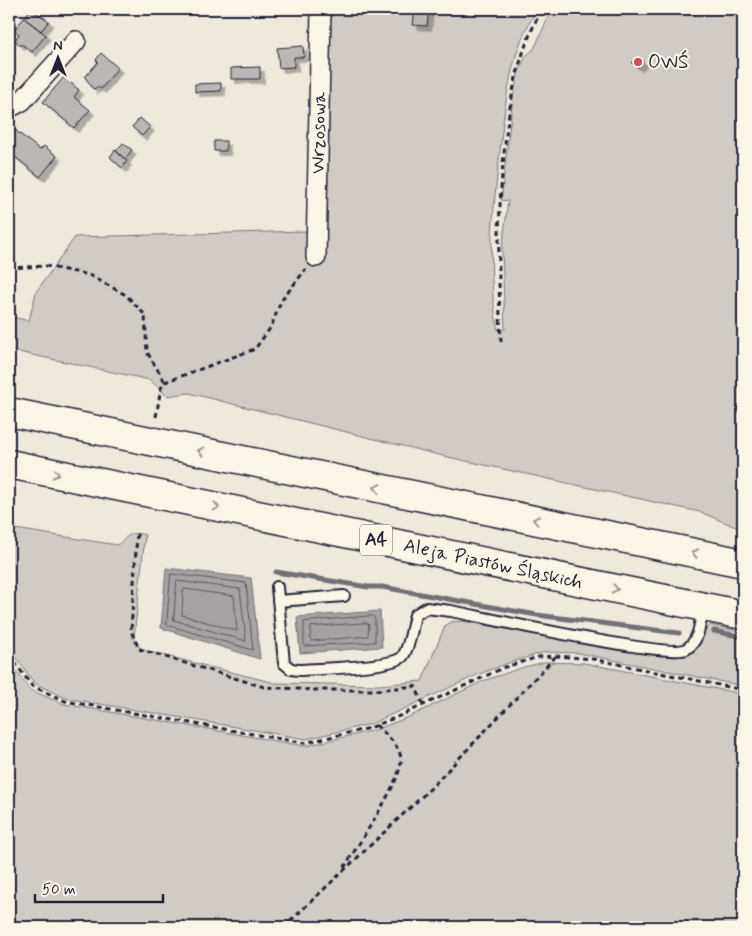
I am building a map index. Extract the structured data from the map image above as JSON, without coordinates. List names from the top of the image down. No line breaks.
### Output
{"streets":{"highway":["A4","Aleja Piastów Śląskich"],"street":["Wrzosowa"]},"places":["OWŚ"],"scale_bar":"50 m","north":"top"}
